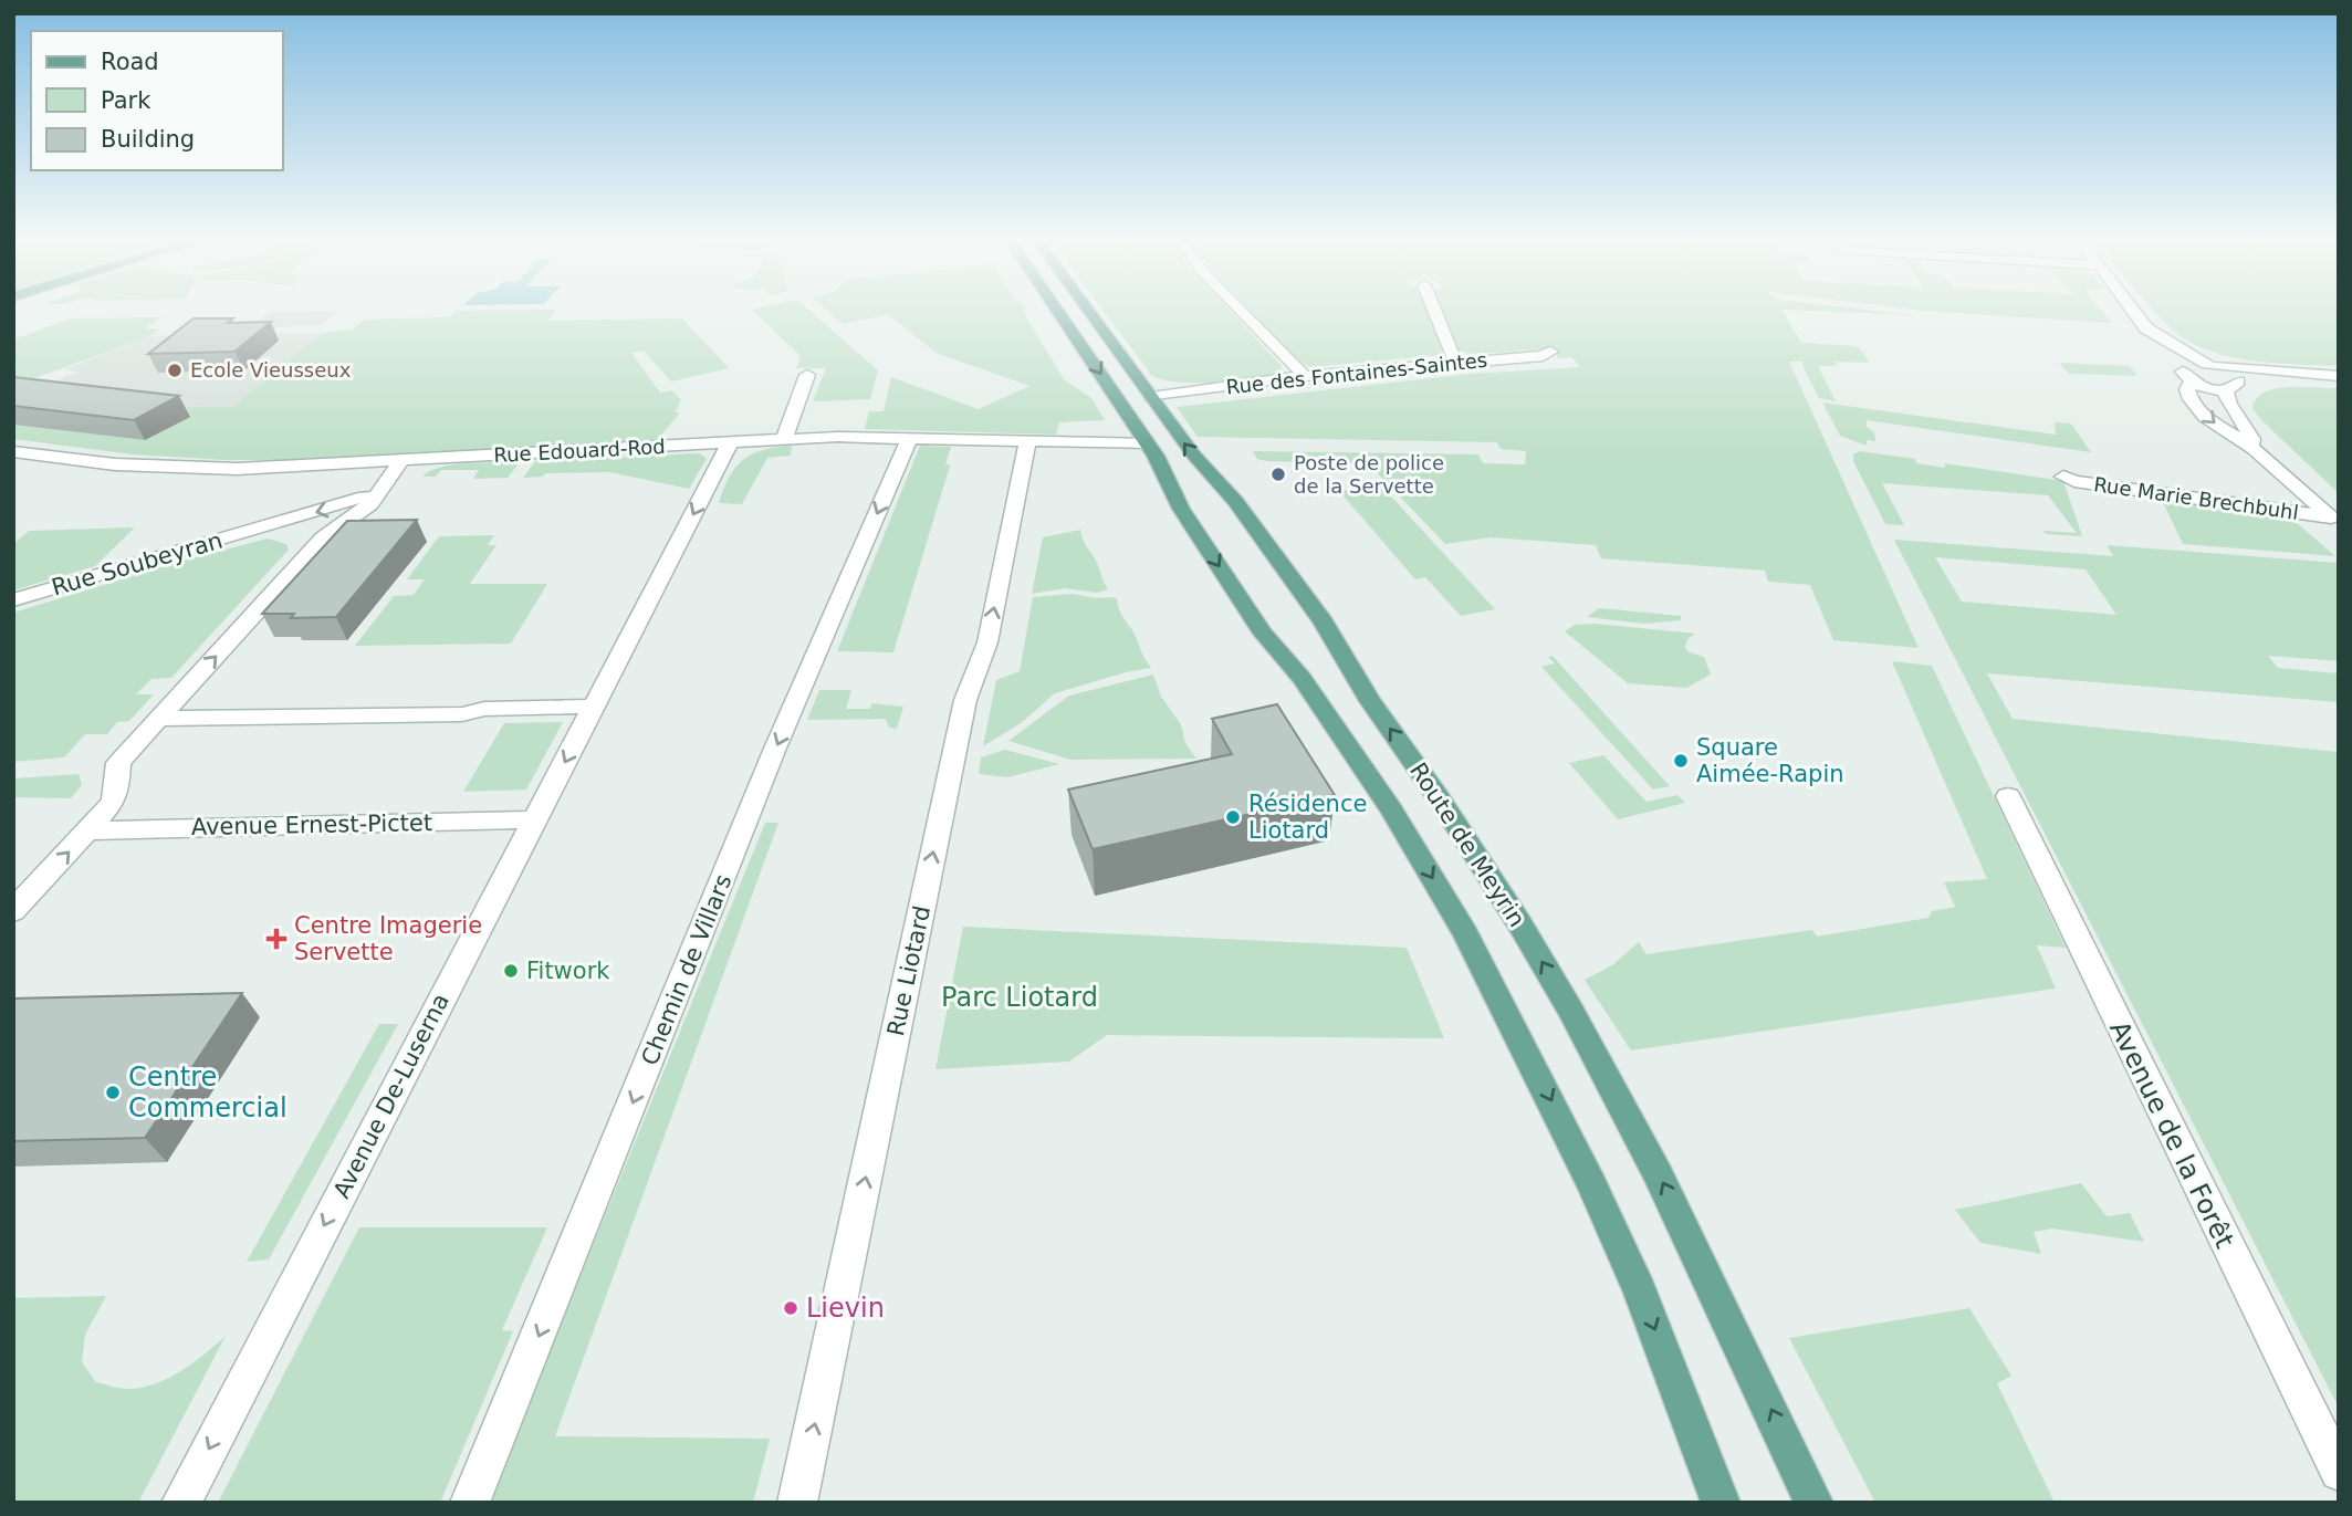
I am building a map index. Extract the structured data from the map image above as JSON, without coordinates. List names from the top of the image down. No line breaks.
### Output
{"streets":{"main road":["Route de Meyrin"],"street":["Rue des Fontaines-Saintes","Rue Edouard-Rod","Rue Marie Brechbuhl","Rue Soubeyran","Avenue Ernest-Pictet","Chemin de Villars","Rue Liotard","Avenue De-Luserna","Avenue de la Forêt"]},"crossings":[["Rue des Fontaines-Saintes","Route de Meyrin"],["Rue Edouard-Rod","Route de Meyrin"],["Rue Edouard-Rod","Chemin de Villars"],["Rue Edouard-Rod","Rue Liotard"],["Rue Edouard-Rod","Avenue De-Luserna"],["Avenue Ernest-Pictet","Avenue De-Luserna"]],"one_way":["Chemin de Villars","Rue Liotard","Avenue De-Luserna"],"parks":["Parc Liotard"],"places":{"other":["Ecole Vieusseux","Poste de police de la Servette","Square Aimée-Rapin","Résidence Liotard","Fitwork","Centre Commercial","Lievin"],"health":["Centre Imagerie Servette"]},"legend":["Road","Park","Building"]}
